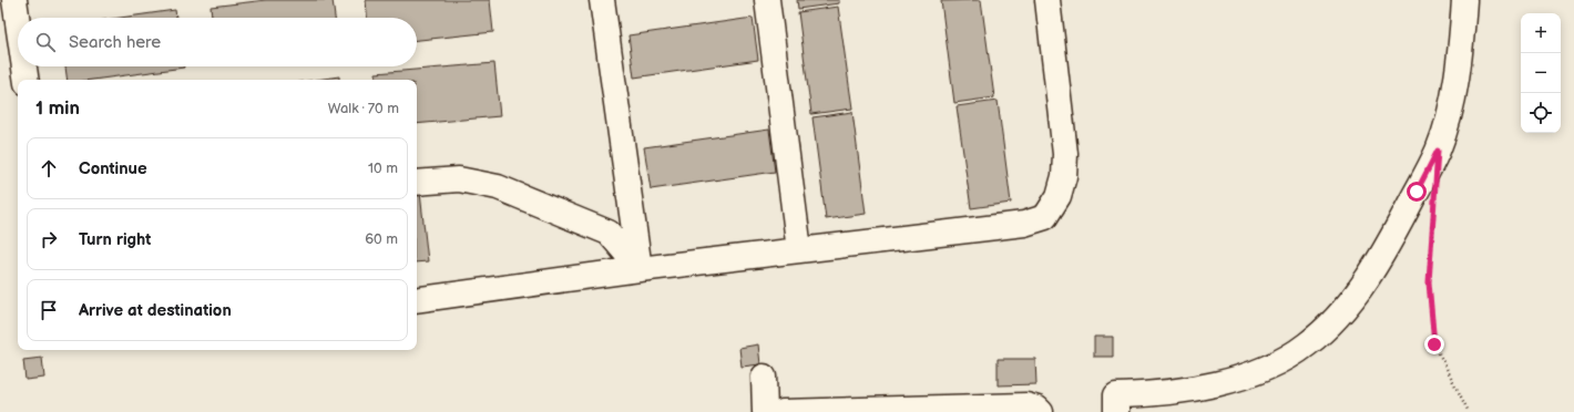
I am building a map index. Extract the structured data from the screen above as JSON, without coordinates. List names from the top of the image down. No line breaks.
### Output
{"page":{"map_buttons":["+","−"],"search":"Search here","heading":["1 min","Walk · 70 m"],"list":[["Continue","10 m"],["Turn right","60 m"],"Arrive at destination"]}}
